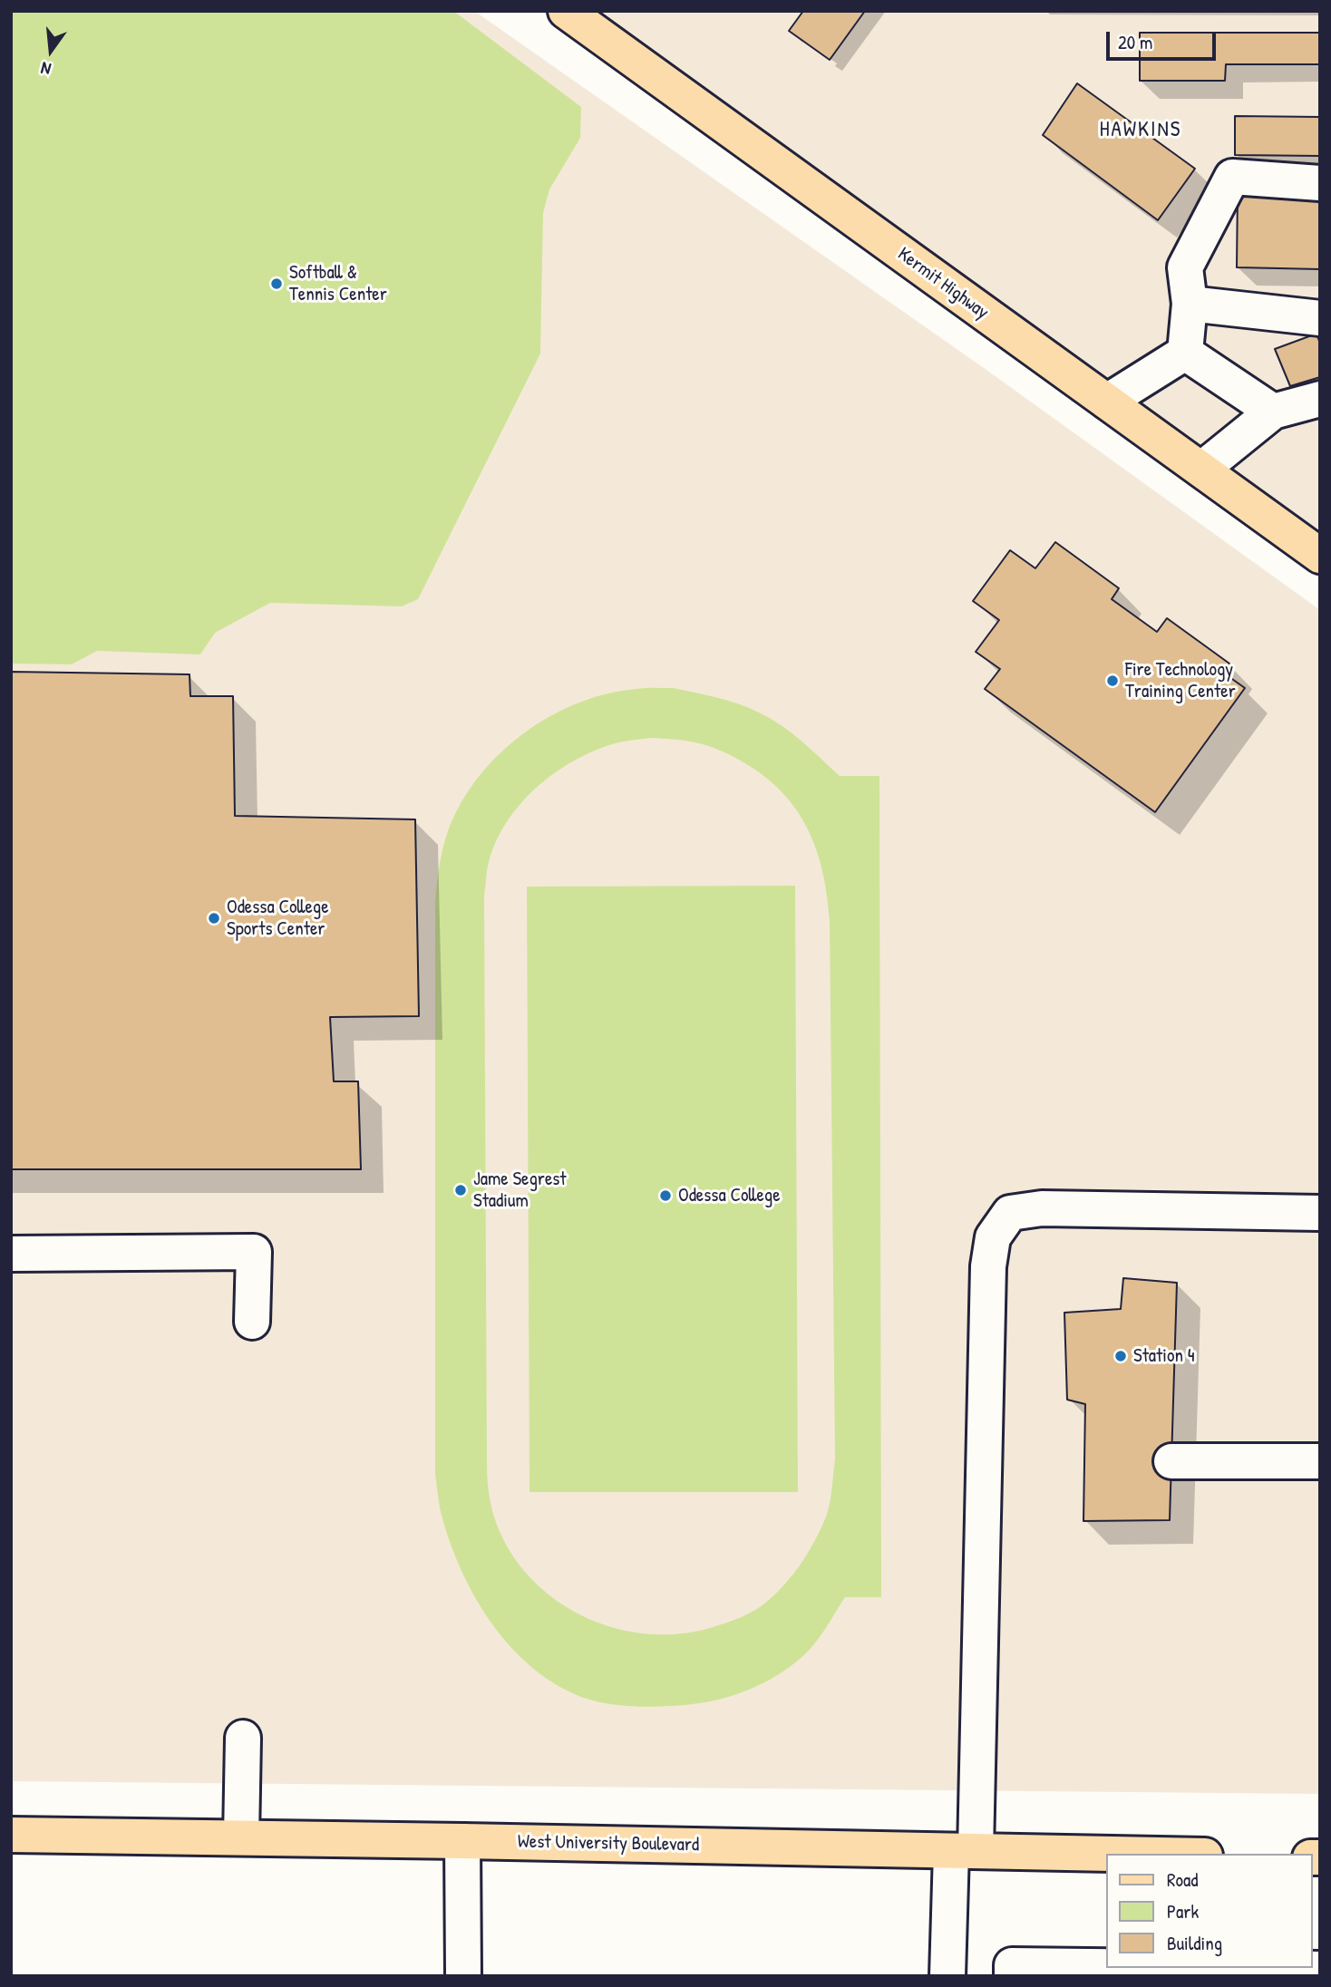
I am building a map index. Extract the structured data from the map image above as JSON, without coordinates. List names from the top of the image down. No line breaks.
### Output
{"streets":{"main road":["Kermit Highway","West University Boulevard"]},"districts":["HAWKINS"],"places":["Softball & Tennis Center","Fire Technology Training Center","Odessa College Sports Center","Jame Segrest Stadium","Odessa College","Station 4"],"legend":["Road","Park","Building"],"scale_bar":"20 m","north":"bottom"}
